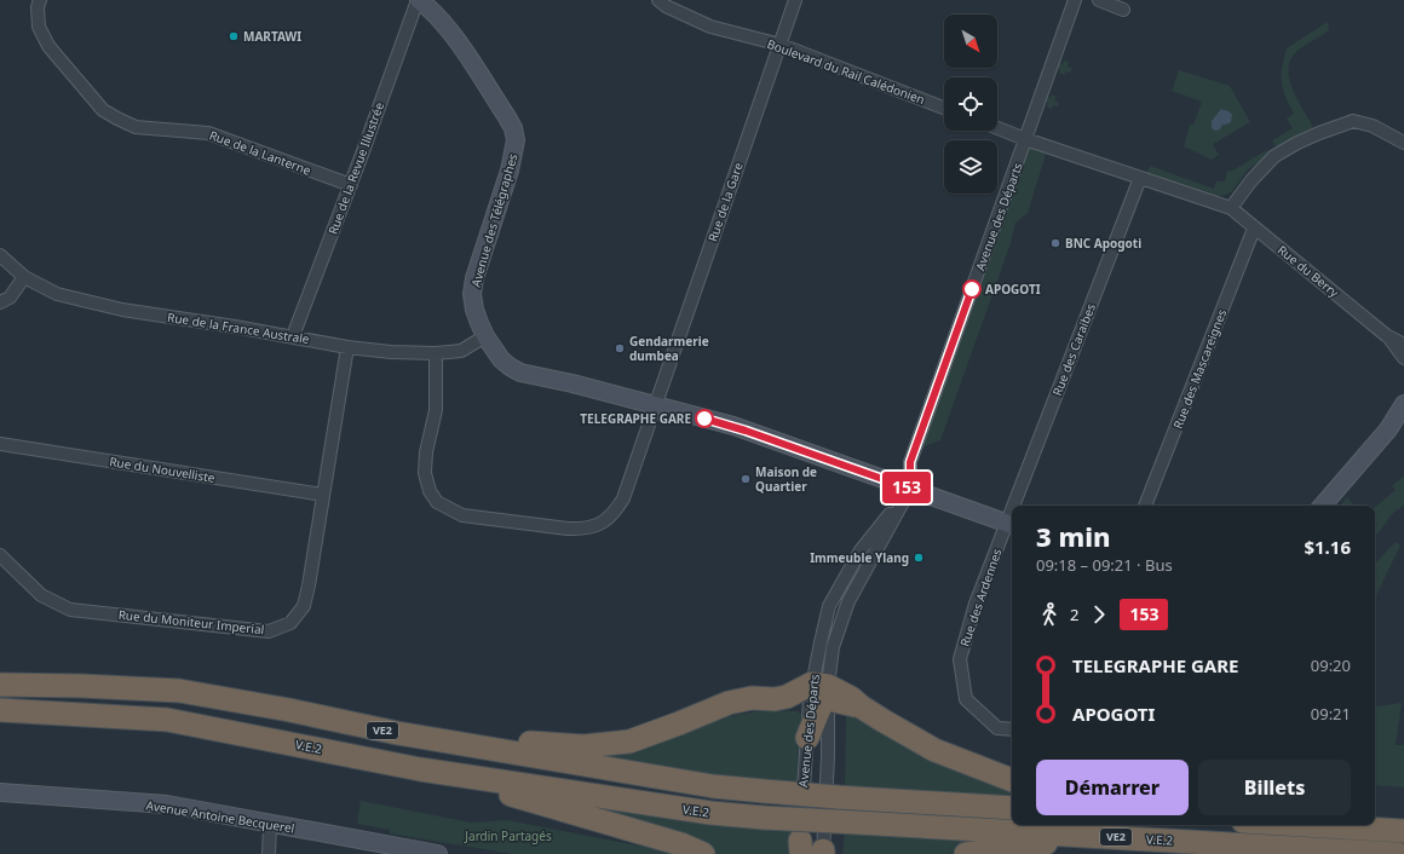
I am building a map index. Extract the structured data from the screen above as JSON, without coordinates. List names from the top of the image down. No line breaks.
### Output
{"streets":{"highway":["VE2","V.E.2"],"street":["Boulevard du Rail Calédonien","Rue de la Lanterne","Rue de la Revue Illustrée","Rue de la Gare","Avenue des Départs","Avenue des Télégraphes","Rue du Berry","Rue de la France Australe","Rue des Caraibes","Rue des Mascareignes","Rue du Nouvelliste","Rue des Ardennes","Rue du Moniteur Imperial","Avenue Antoine Becquerel"]},"crossings":[["Boulevard du Rail Calédonien","Rue de la Gare"],["Rue de la Lanterne","Rue de la Revue Illustrée"],["Rue de la Revue Illustrée","Avenue des Télégraphes"],["Rue de la Revue Illustrée","Rue de la France Australe"],["Rue de la Gare","Avenue des Télégraphes"],["Rue de la Gare","Rue de la France Australe"],["Avenue des Départs","Avenue des Télégraphes"],["Avenue des Télégraphes","Rue de la France Australe"],["Avenue des Télégraphes","Rue des Ardennes"],["Rue du Berry","Rue des Mascareignes"],["Rue de la France Australe","Rue du Moniteur Imperial"],["Rue du Nouvelliste","Rue du Moniteur Imperial"]],"parks":["Jardin Partagés"],"places":["MARTAWI","BNC Apogoti","APOGOTI","Gendarmerie dumbea","TELEGRAPHE GARE","Maison de Quartier","Immeuble Ylang"],"lines":["bus line 153"],"north":"bottom right","page":{"on_map":"153","heading":["3 min","09:18 – 09:21 · Bus","$1.16"],"legs":["2","153"],"list":[{"name":"TELEGRAPHE GARE","value":"09:20"},{"name":"APOGOTI","value":"09:21"}],"buttons":["Démarrer","Billets"]}}
